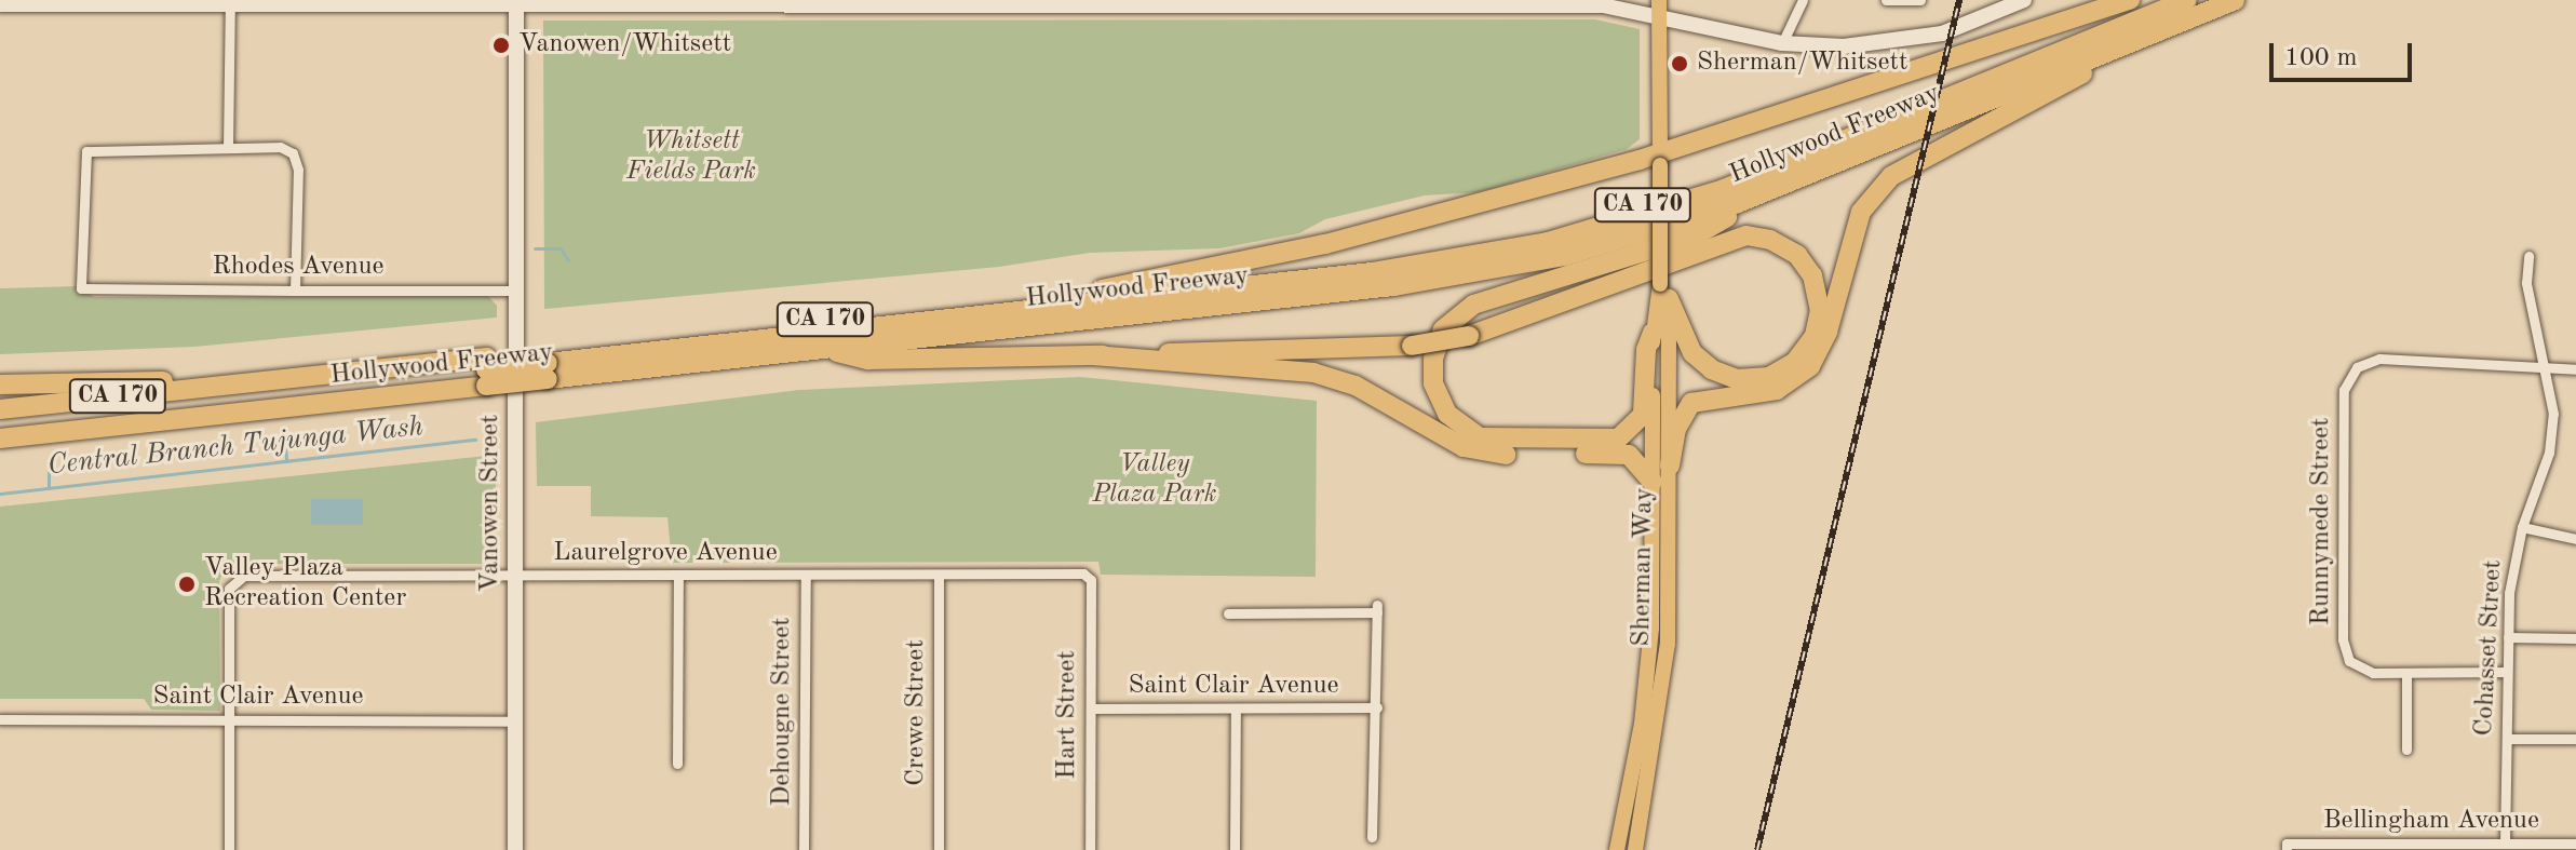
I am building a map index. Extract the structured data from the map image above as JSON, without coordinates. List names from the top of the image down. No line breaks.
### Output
{"streets":{"highway":["Hollywood Freeway","CA 170"],"main road":["Vanowen Street","Sherman Way"],"street":["Rhodes Avenue","Runnymede Street","Laurelgrove Avenue","Cohasset Street","Saint Clair Avenue","Dehougne Street","Crewe Street","Hart Street","Bellingham Avenue"]},"crossings":[["Rhodes Avenue","Vanowen Street"],["Vanowen Street","Laurelgrove Avenue"],["Vanowen Street","Saint Clair Avenue"],["Runnymede Street","Cohasset Street"],["Laurelgrove Avenue","Saint Clair Avenue"],["Laurelgrove Avenue","Dehougne Street"],["Laurelgrove Avenue","Crewe Street"],["Laurelgrove Avenue","Hart Street"],["Cohasset Street","Bellingham Avenue"],["Saint Clair Avenue","Hart Street"]],"water":["Central Branch Tujunga Wash"],"parks":["Whitsett Fields Park","Valley Plaza Park"],"places":["Vanowen/Whitsett","Sherman/Whitsett","Valley Plaza Recreation Center"],"scale_bar":"100 m"}
